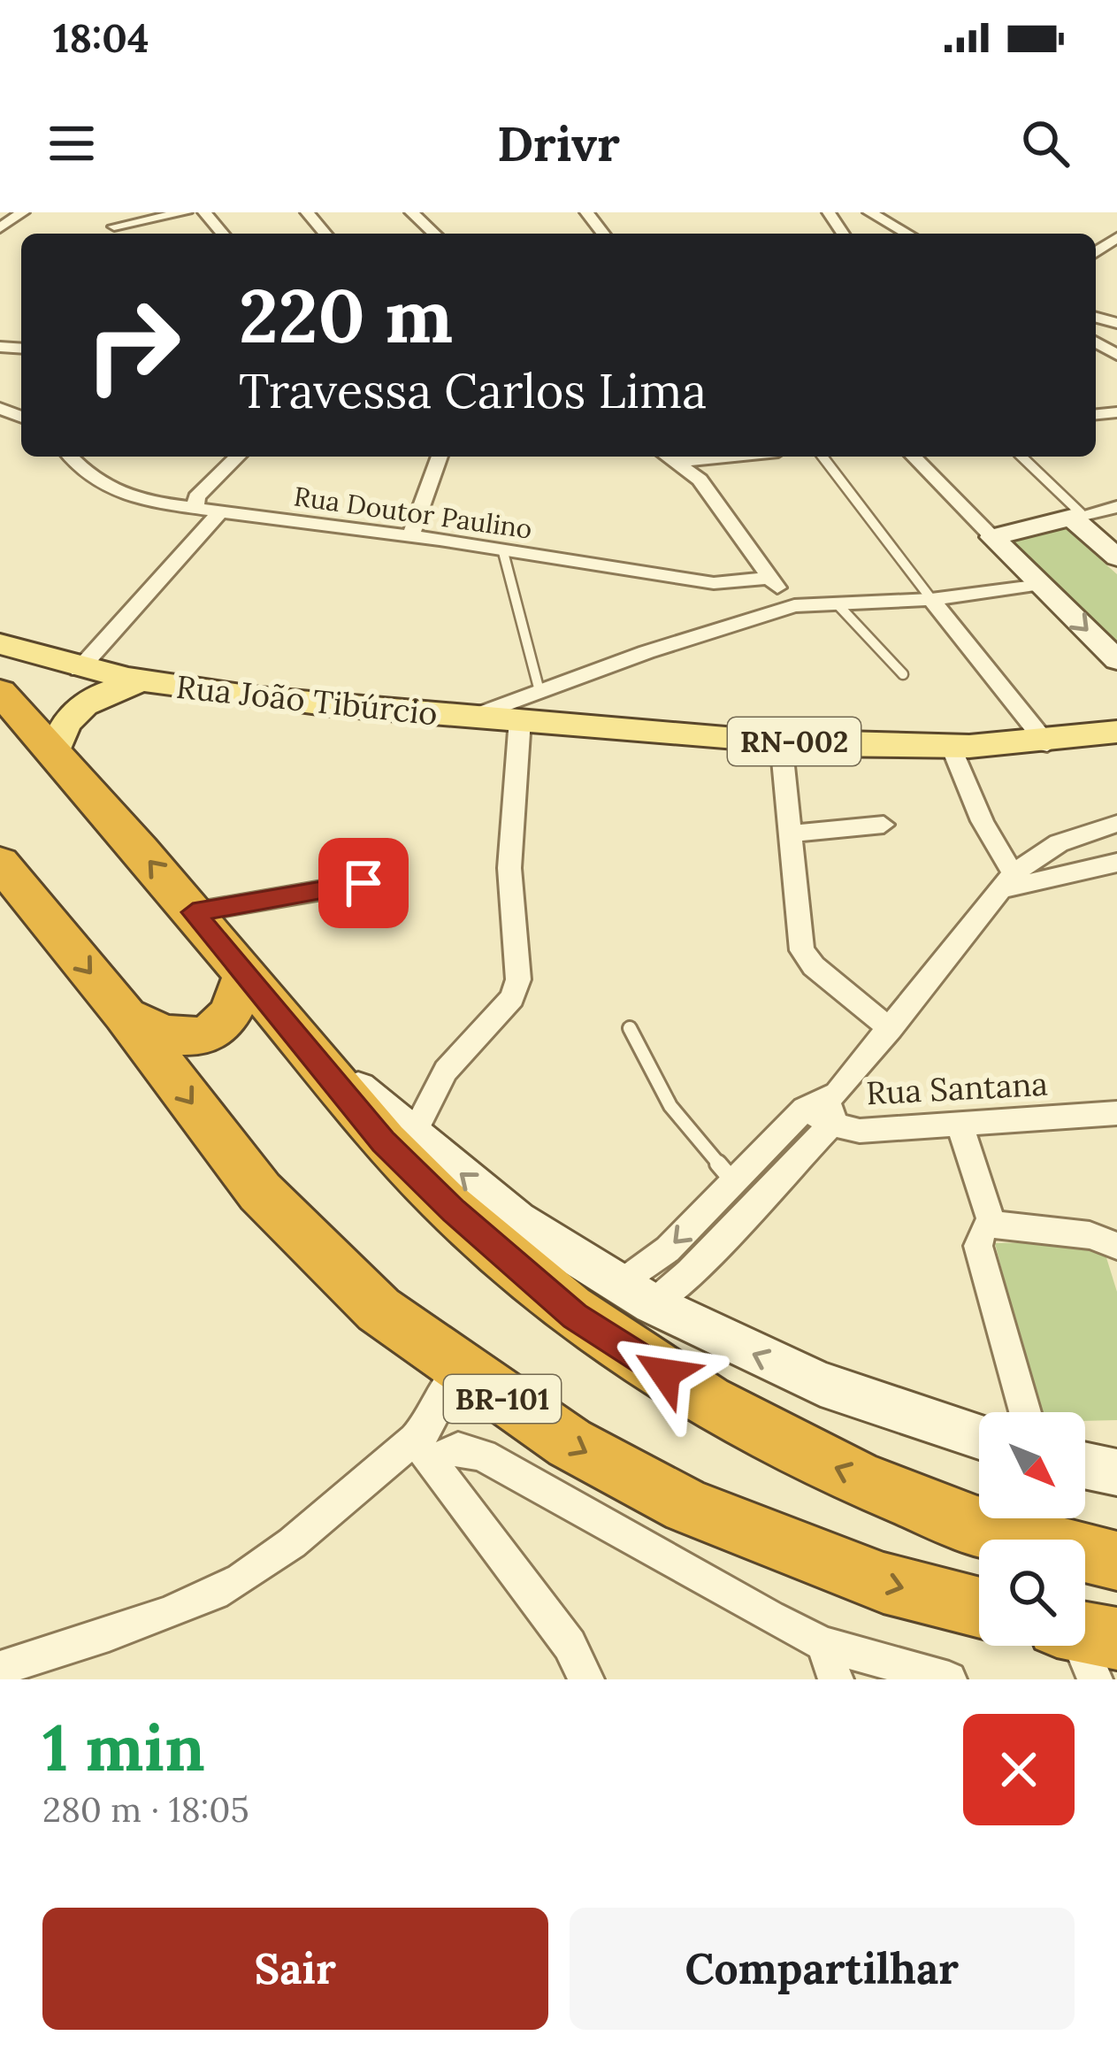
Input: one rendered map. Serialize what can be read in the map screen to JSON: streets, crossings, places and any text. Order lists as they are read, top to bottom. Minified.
{"streets":{"highway":["BR-101"],"main road":["Rua João Tibúrcio","RN-002"],"street":["Rua Doutor Paulino","Rua Santana"]},"crossings":[["Rua João Tibúrcio","RN-002"]],"north":"bottom right","page":{"status":"18:04","header":"Drivr","turn":["220 m","Travessa Carlos Lima"],"heading":["1 min","280 m · 18:05"],"buttons":["Sair","Compartilhar"]}}
